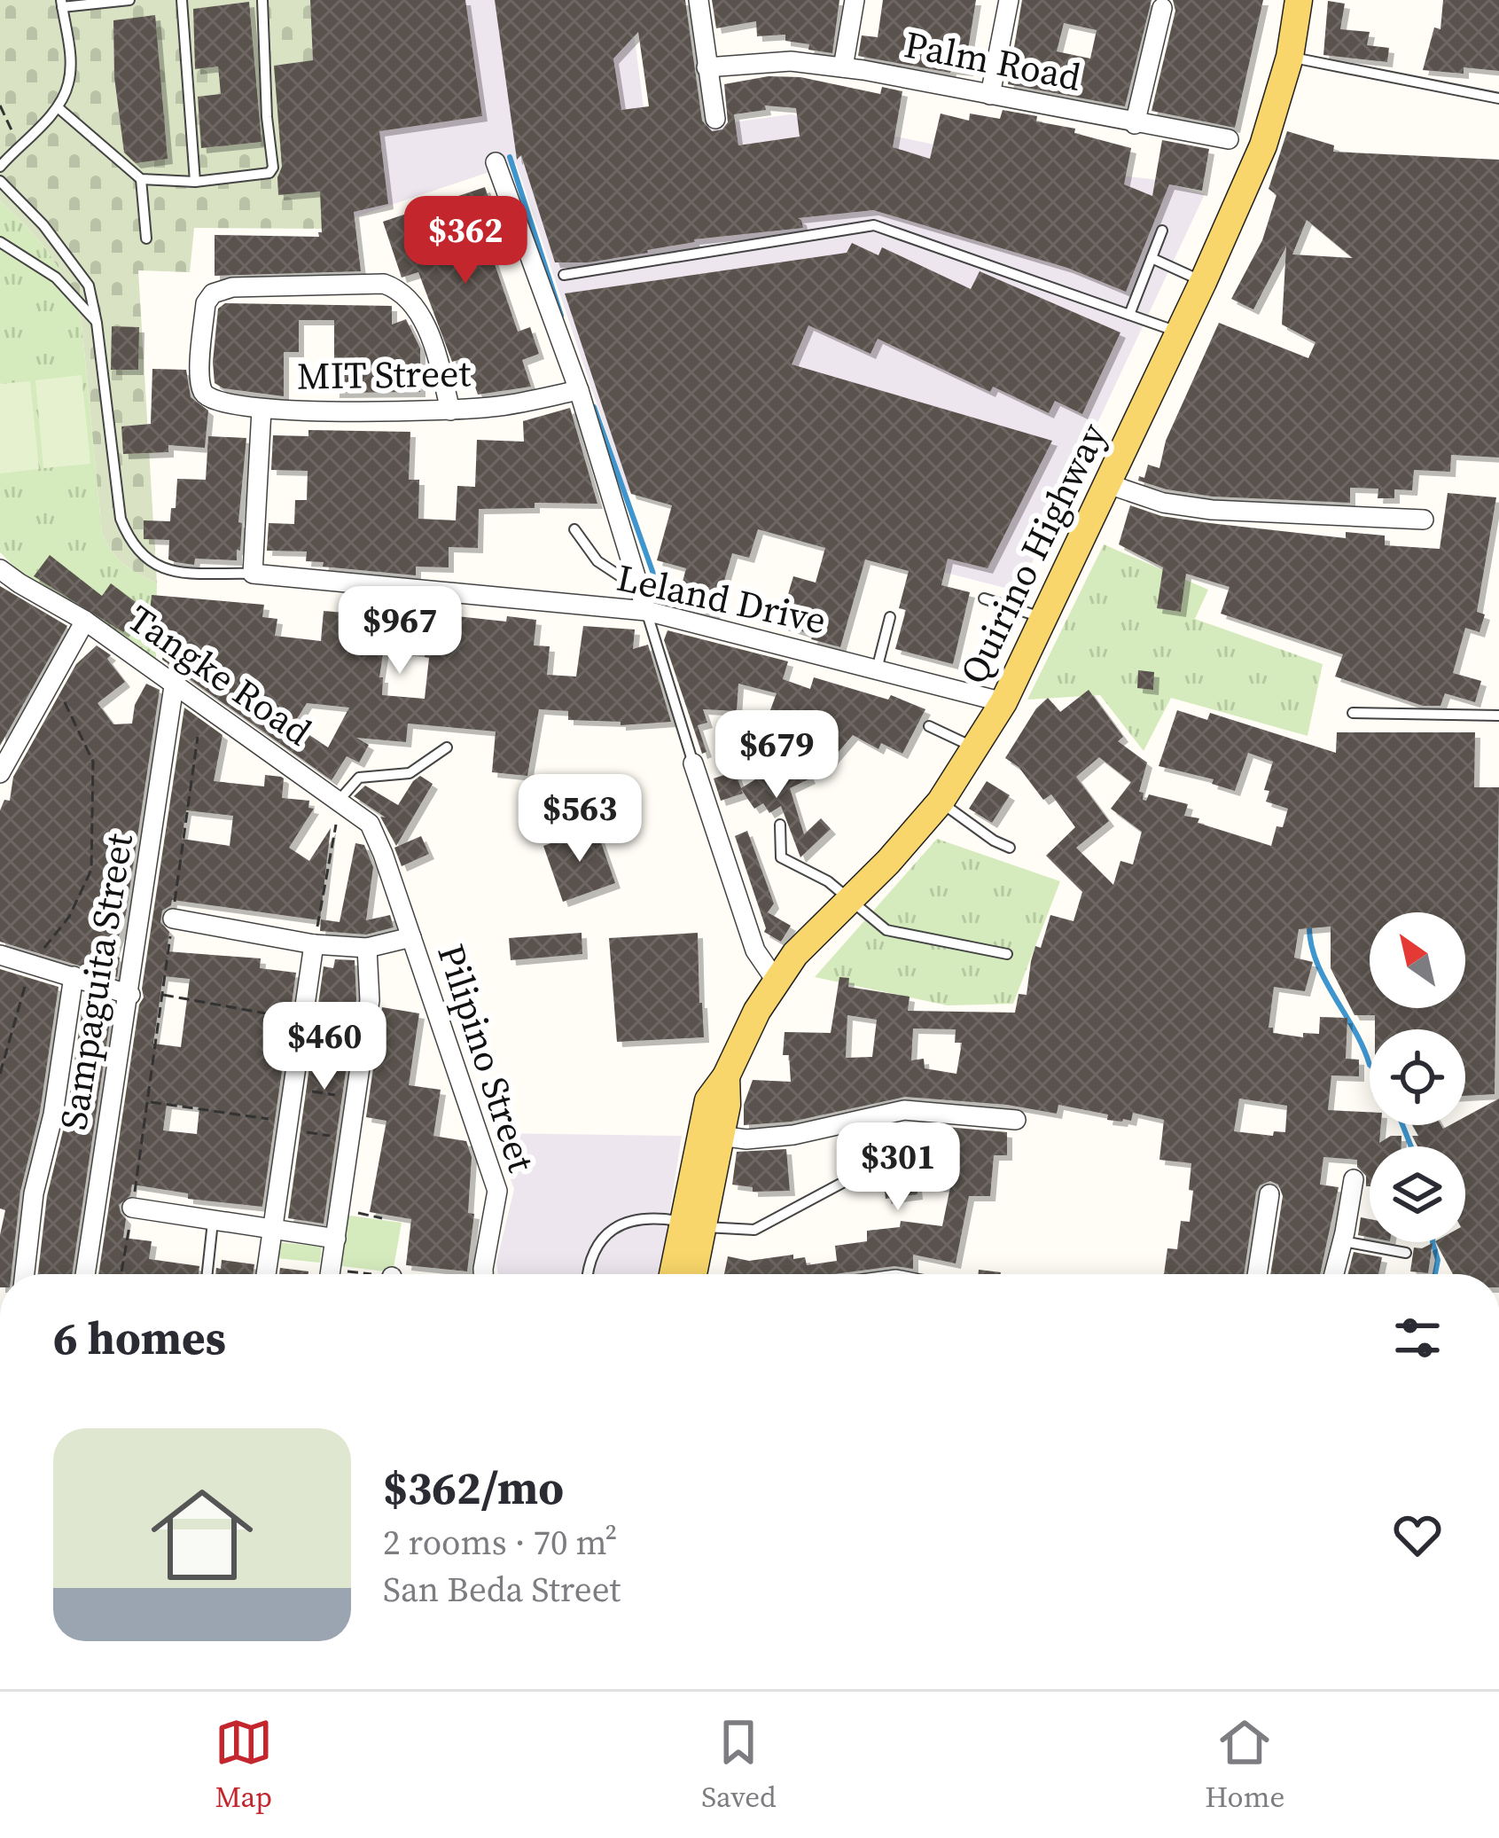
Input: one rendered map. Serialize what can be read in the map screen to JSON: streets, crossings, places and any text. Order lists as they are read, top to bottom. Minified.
{"streets":{"main road":["Quirino Highway"],"street":["Palm Road","MIT Street","Leland Drive","Tangke Road","Sampaguita Street","Pilipino Street"]},"crossings":[["Palm Road","Quirino Highway"],["Quirino Highway","Leland Drive"],["Tangke Road","Sampaguita Street"],["Tangke Road","Pilipino Street"]],"north":"top left","page":{"price":["$362","$967","$679","$563","$460","$301"],"heading":"6 homes","list":[{"name":"$362/mo","note":"2 rooms · 70 m² · San Beda Street"}],"tabs":["Map","Saved","Home"]}}
